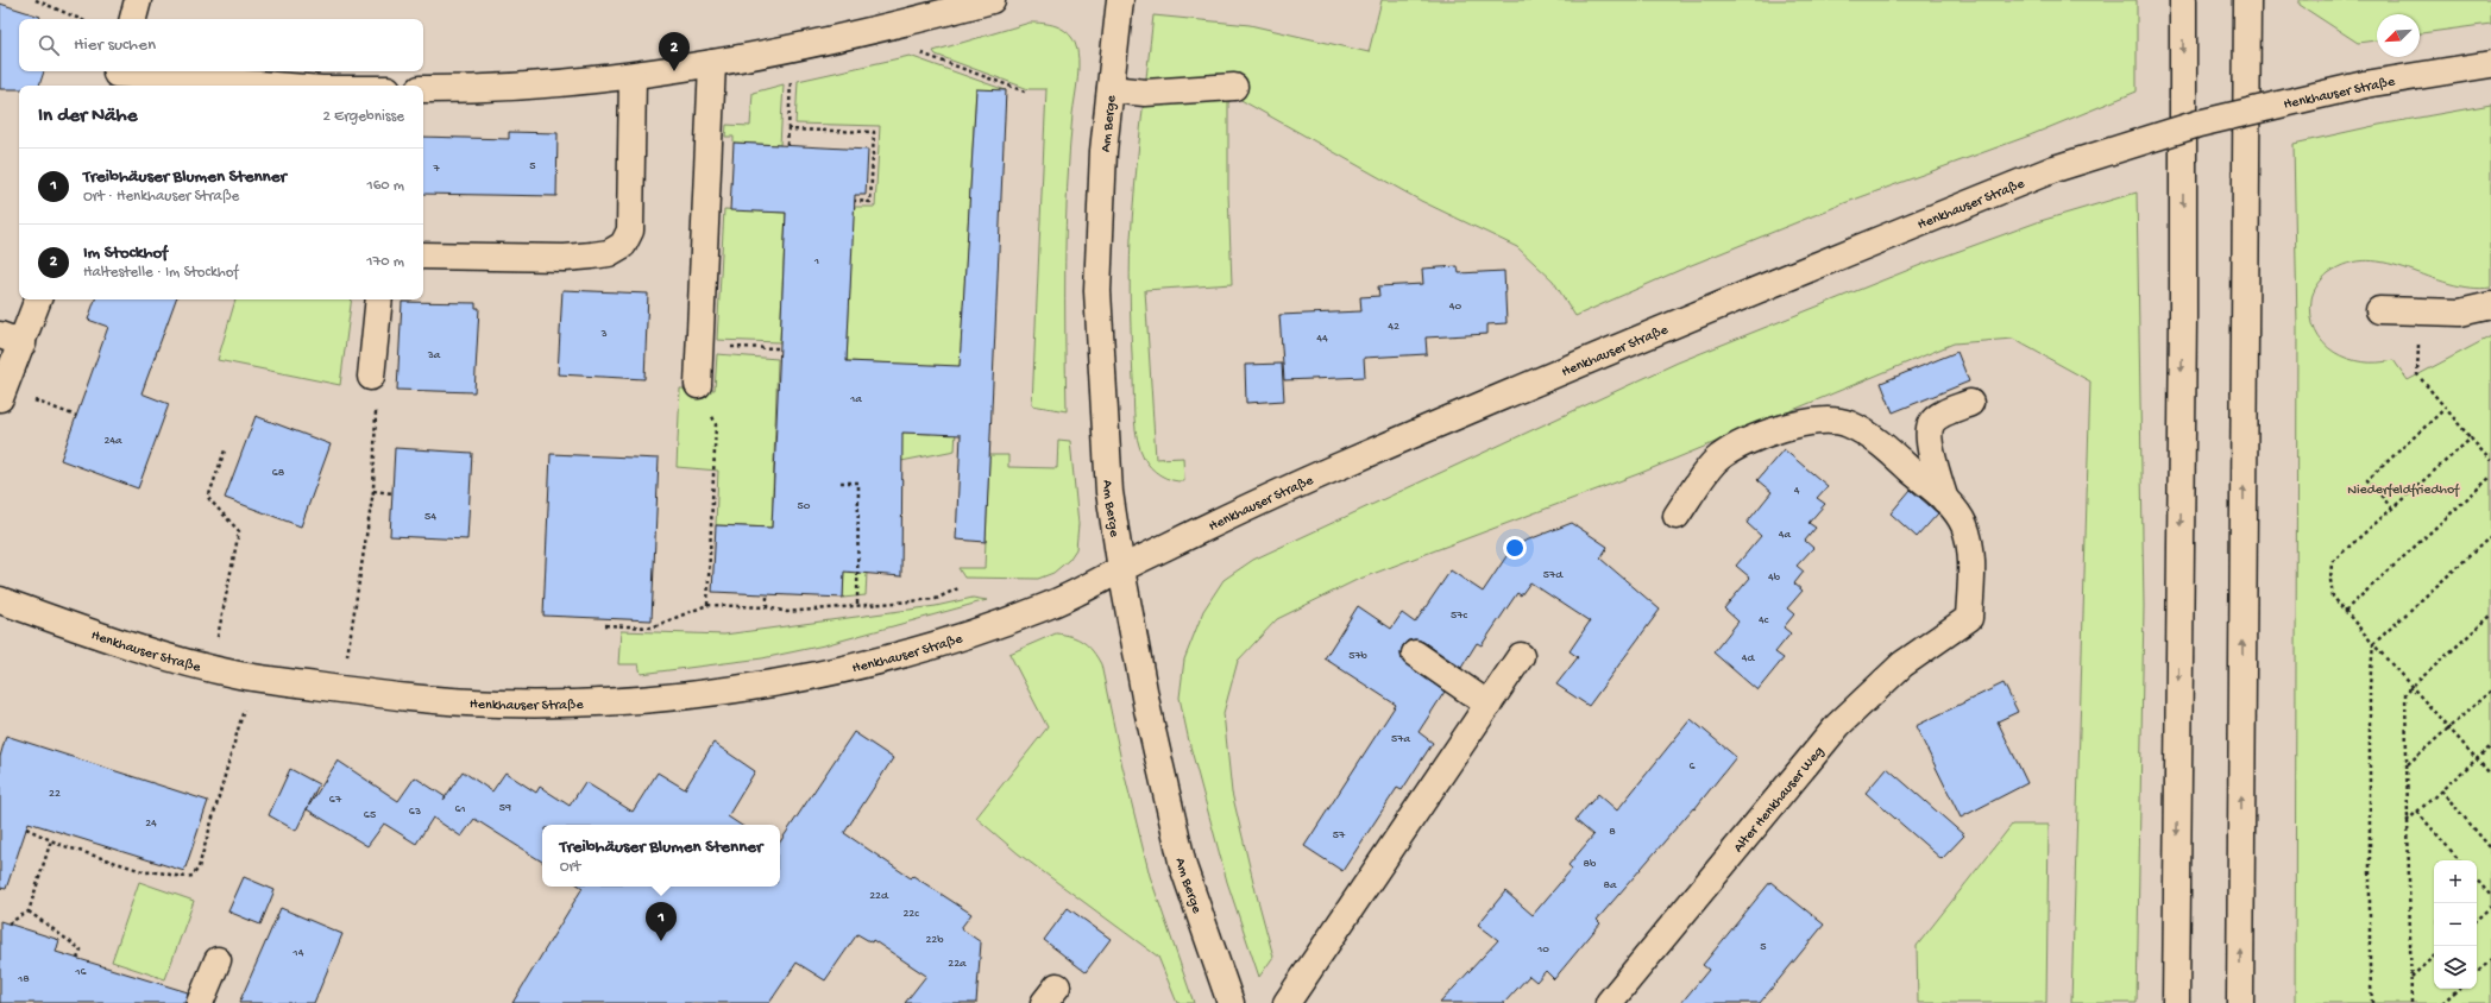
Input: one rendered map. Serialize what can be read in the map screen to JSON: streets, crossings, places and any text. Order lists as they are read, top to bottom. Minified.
{"streets":{"main road":["Henkhauser Straße","Am Berge","Alter Henkhauser Weg"]},"crossings":[["Henkhauser Straße","Am Berge"]],"parks":["Niederfeldfriedhof"],"house_numbers":["5","7","1","40","42","3","44","3a","1a","24a","68","4","50","54","4a","57d","4b","57c","4c","57b","4d","57a","6","22","67","59","61","63","65","24","8","57","8b","8a","22d","22c","22b","5","10","14","22a","16","18"],"north":"bottom left","page":{"search":"Hier suchen","pins":["2","1"],"heading":["In der Nähe","2 Ergebnisse"],"list":[{"mark":"1","name":"Treibhäuser Blumen Stenner","note":"Ort · Henkhauser Straße","value":"160 m"},{"mark":"2","name":"Im Stockhof","note":"Haltestelle · Im Stockhof","value":"170 m"}],"popup":["Treibhäuser Blumen Stenner","Ort"],"map_buttons":["+","−"]}}
